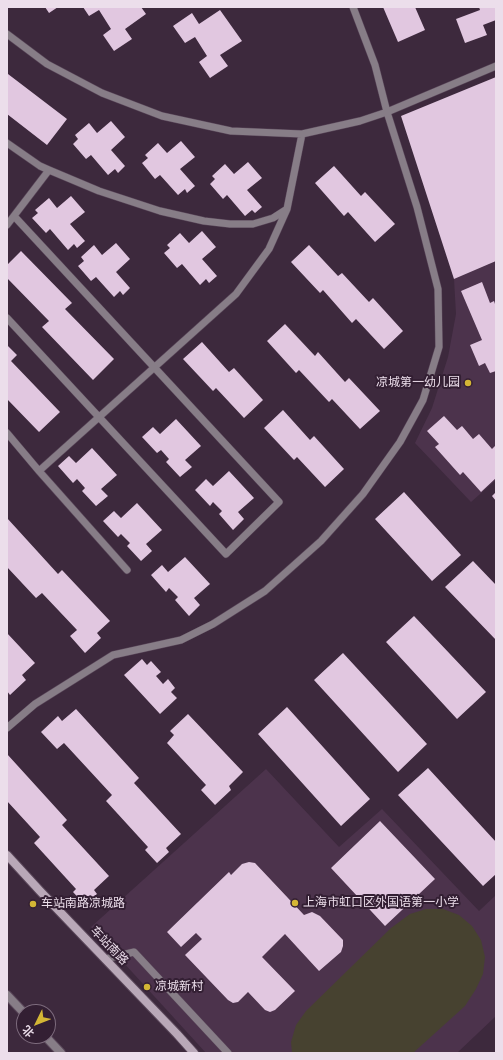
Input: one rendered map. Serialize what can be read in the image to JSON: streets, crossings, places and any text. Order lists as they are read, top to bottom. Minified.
{"streets":{"street":["车站南路"]},"places":["凉城第一幼儿园","上海市虹口区外国语第一小学","车站南路凉城路","凉城新村"],"north":"bottom left"}
